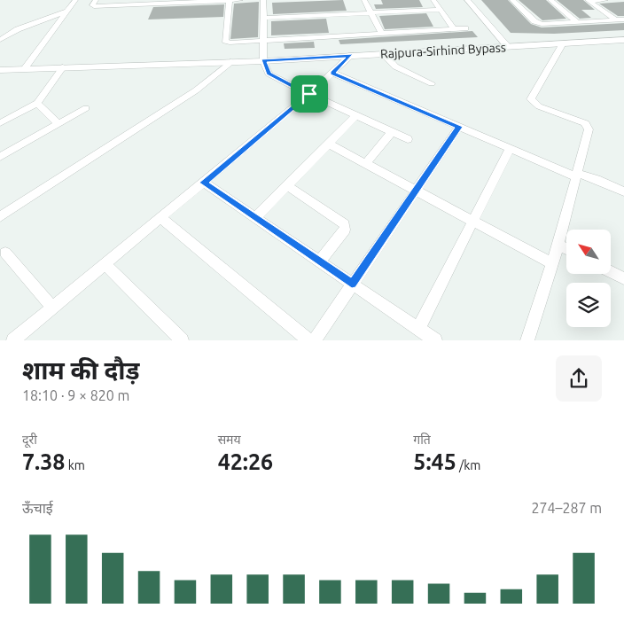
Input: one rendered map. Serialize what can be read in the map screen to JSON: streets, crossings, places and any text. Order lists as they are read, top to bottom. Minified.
{"streets":{"main road":["Rajpura-Sirhind Bypass"]},"north":"top left","page":{"heading":["शाम की दौड़","18:10 · 9 × 820 m"],"stats":[["दूरी","7.38 km"],["समय","42:26"],["गति","5:45 /km"]],"chart":["ऊँचाई","274–287 m"]}}
